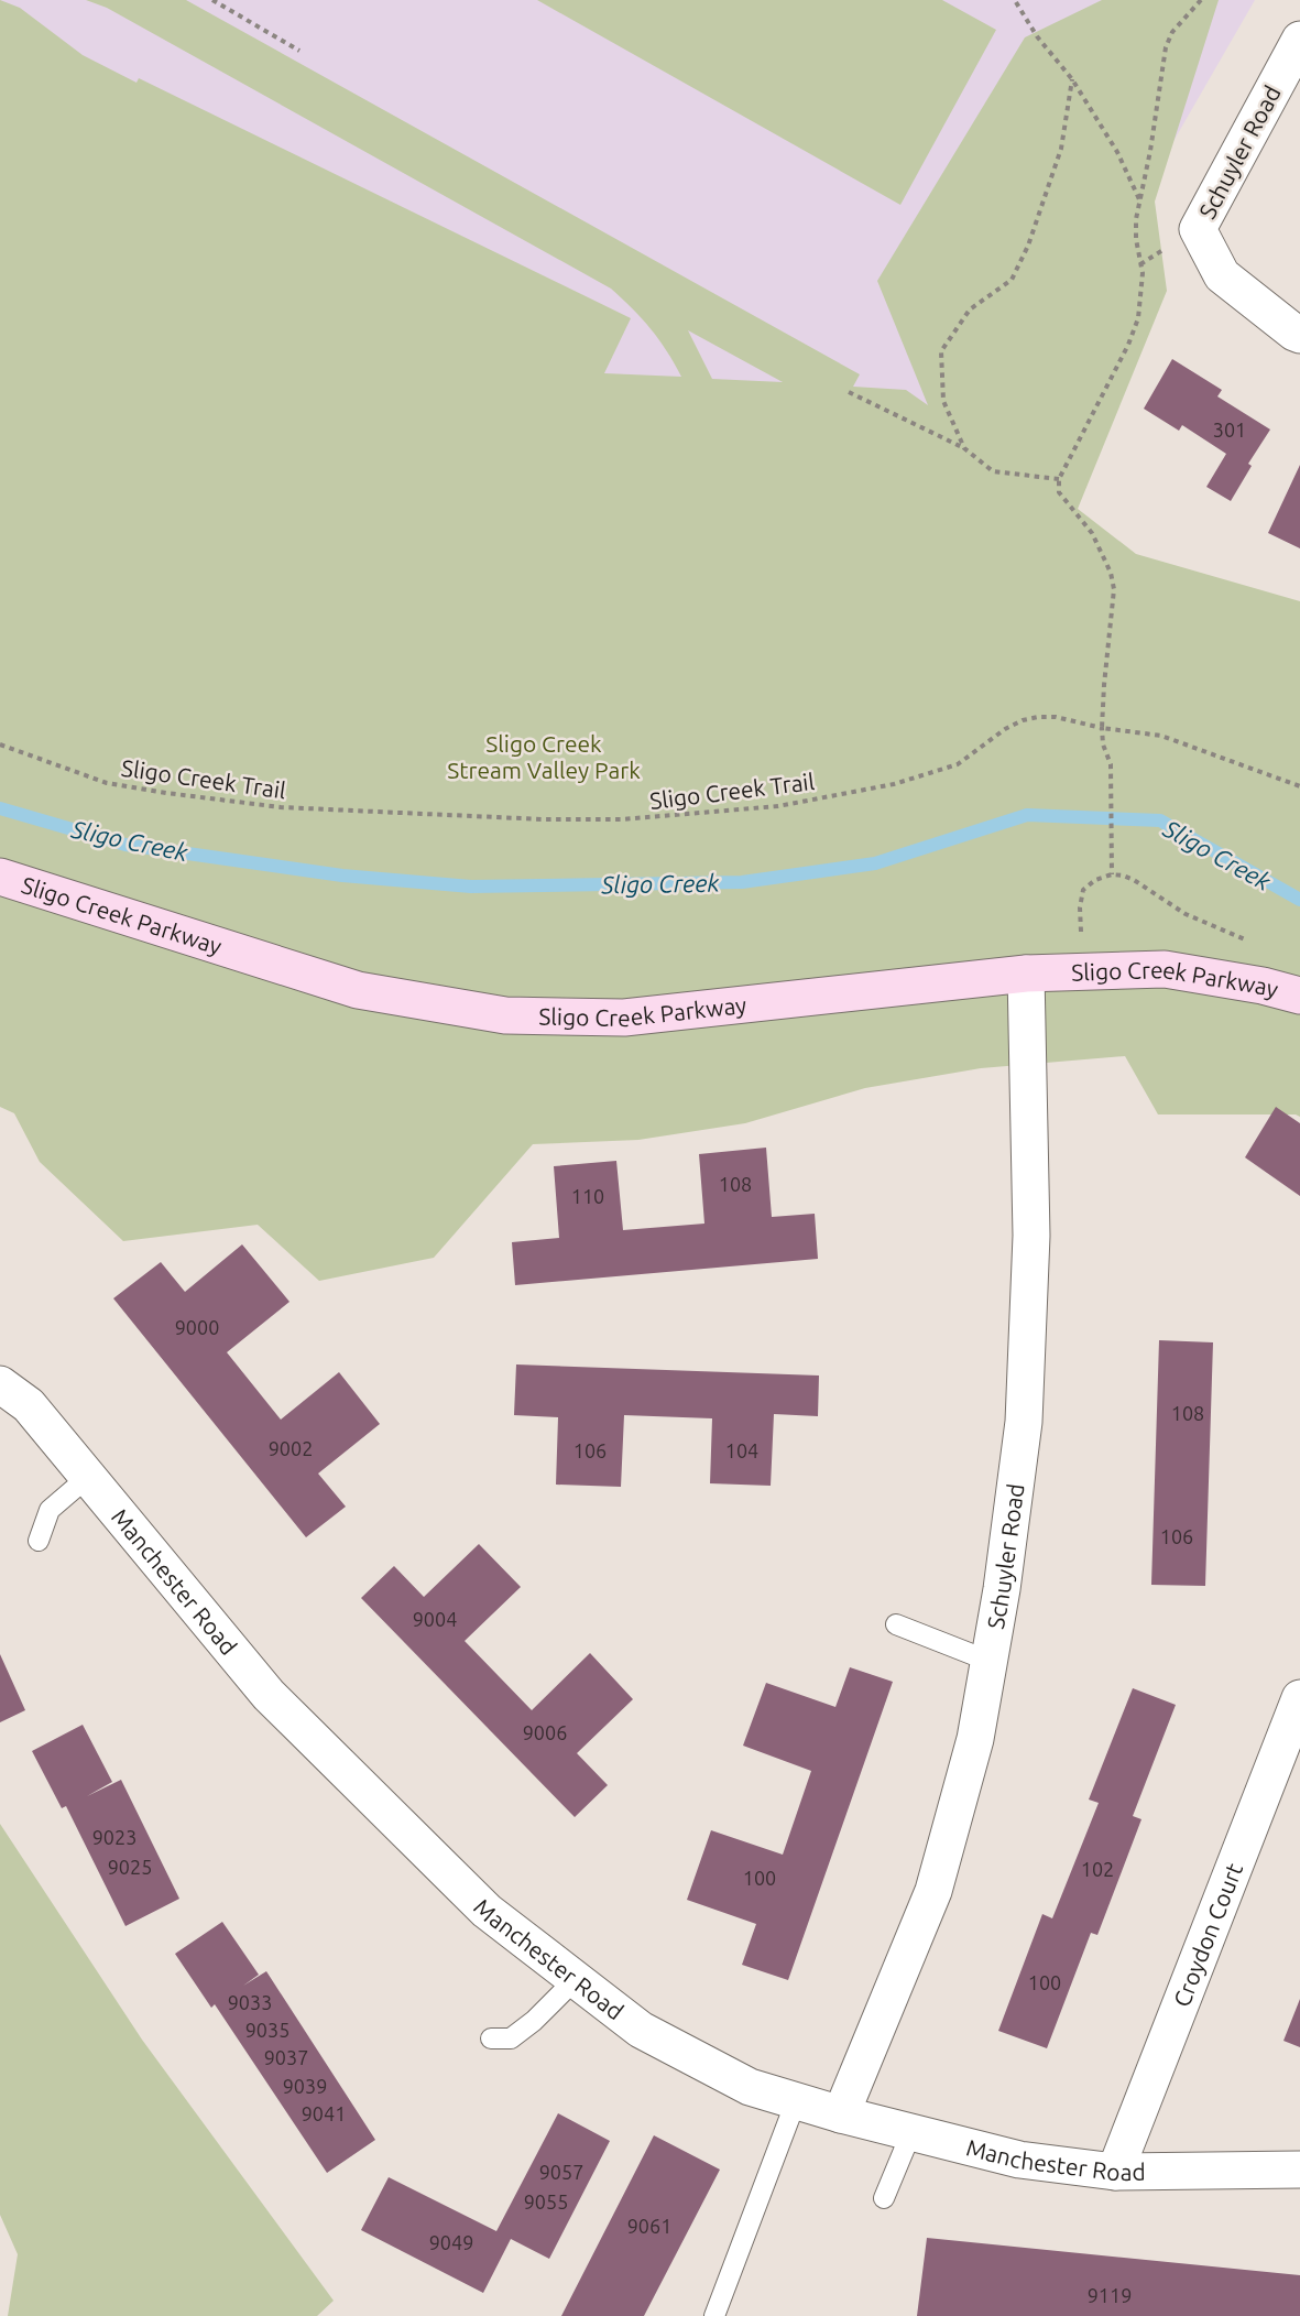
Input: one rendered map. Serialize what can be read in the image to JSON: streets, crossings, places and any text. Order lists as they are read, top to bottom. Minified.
{"streets":{"street":["Schuyler Road","Sligo Creek Parkway","Manchester Road","Croydon Court"],"path":["Sligo Creek Trail"]},"crossings":[["Schuyler Road","Sligo Creek Parkway"],["Schuyler Road","Manchester Road"],["Manchester Road","Croydon Court"]],"water":["Sligo Creek"],"parks":["Sligo Creek Stream Valley Park"],"house_numbers":["301","108","110","9000","108","9002","106","104","106","9004","9006","9023","9025","102","100","100","9033","9035","9037","9039","9041","9057","9055","9061","9049","9119"]}
